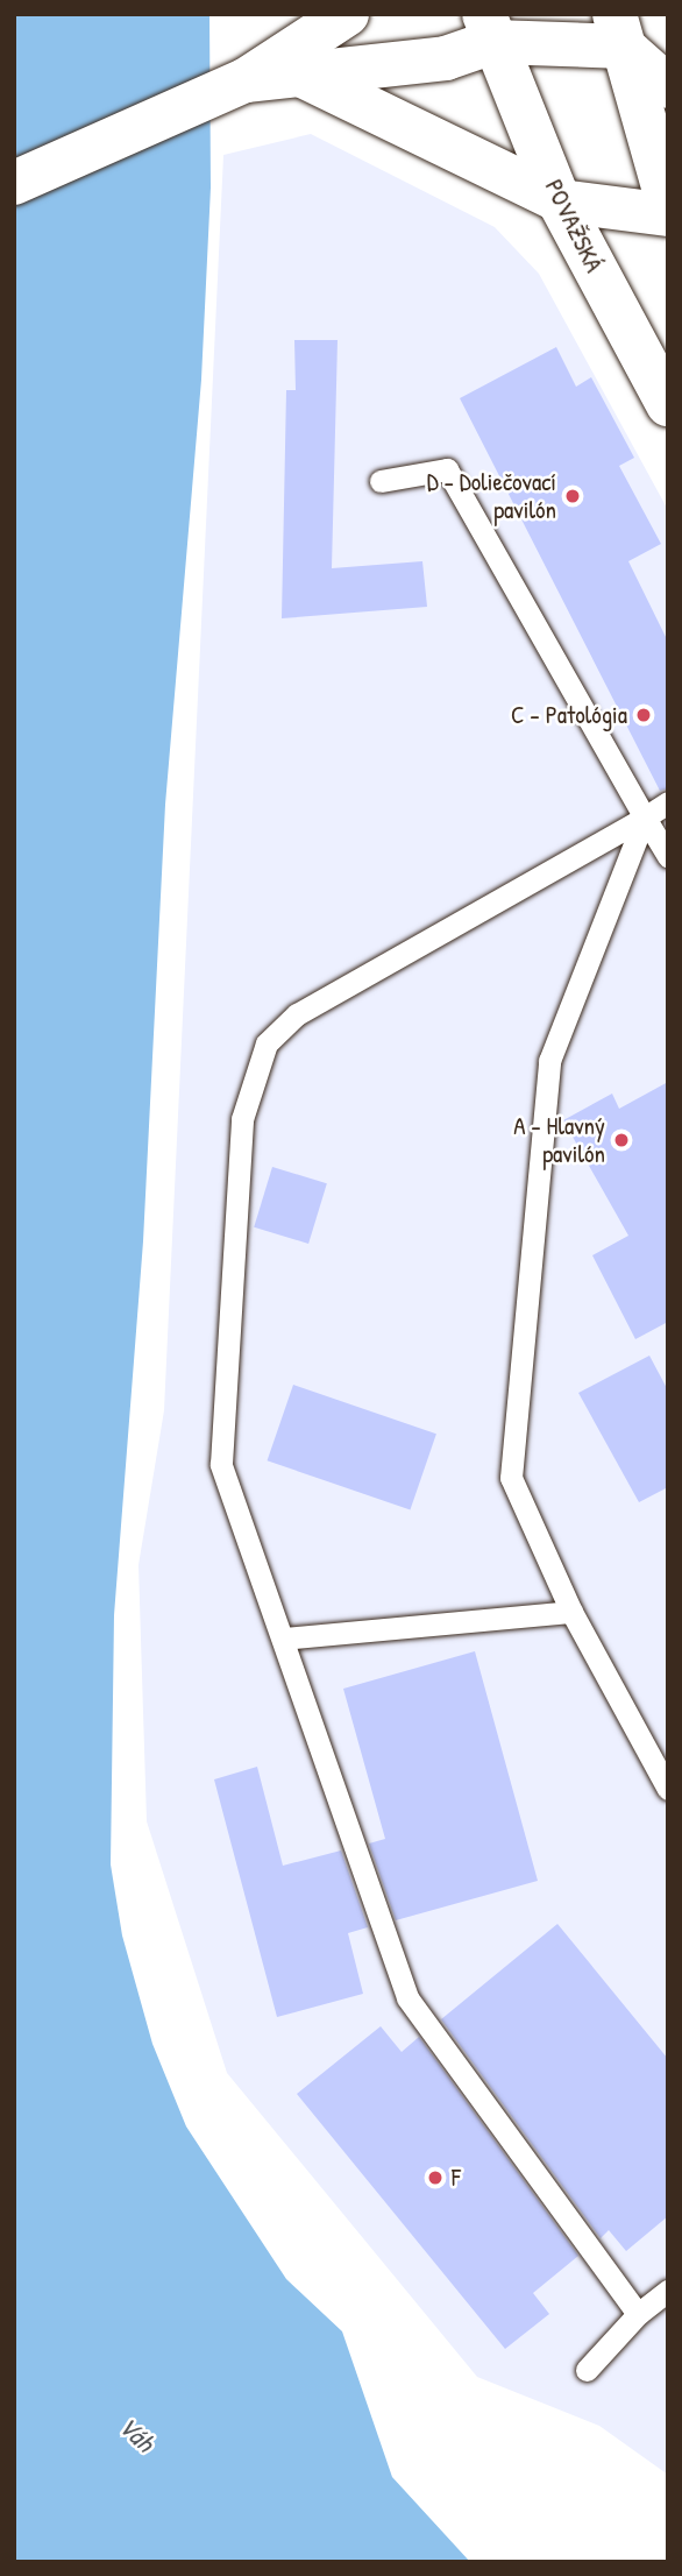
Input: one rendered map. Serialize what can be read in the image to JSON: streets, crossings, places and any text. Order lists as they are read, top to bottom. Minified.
{"streets":{"main road":["POVAŽSKÁ"]},"water":["Váh"],"places":["D - Doliečovací pavilón","C - Patológia","A - Hlavný pavilón","F"]}
